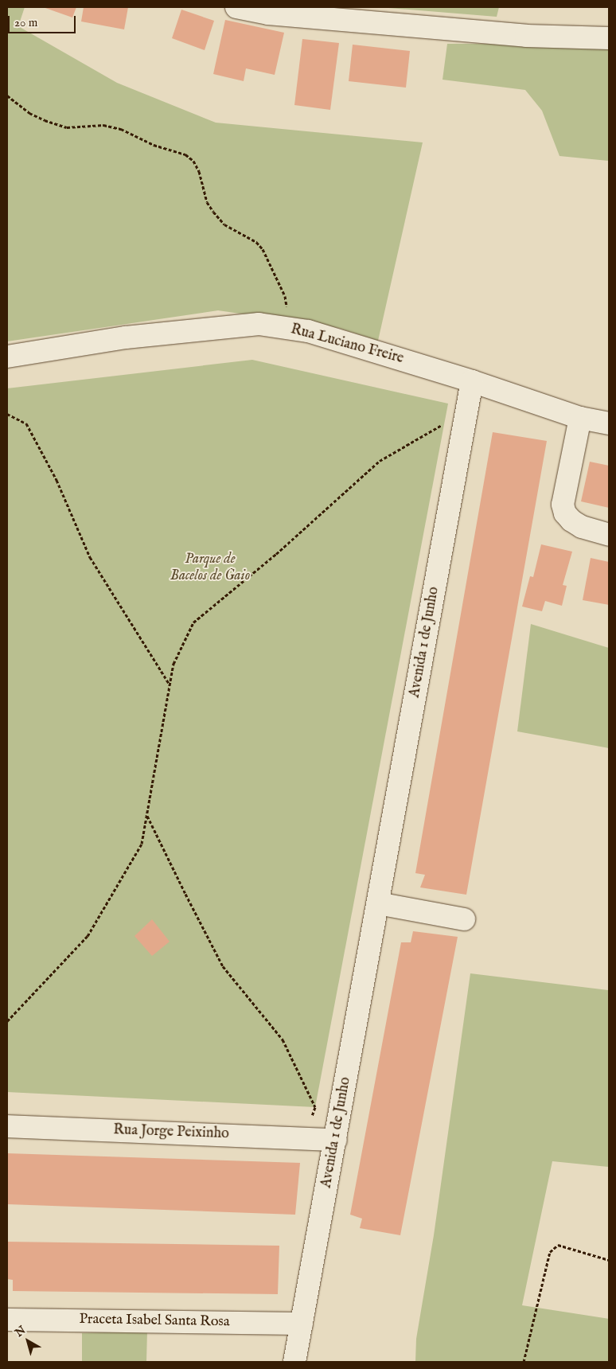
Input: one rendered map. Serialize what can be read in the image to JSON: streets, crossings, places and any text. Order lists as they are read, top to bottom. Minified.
{"streets":{"street":["Rua Luciano Freire","Avenida 1 de Junho","Rua Jorge Peixinho","Praceta Isabel Santa Rosa"]},"crossings":[["Rua Luciano Freire","Avenida 1 de Junho"],["Avenida 1 de Junho","Rua Jorge Peixinho"],["Avenida 1 de Junho","Praceta Isabel Santa Rosa"]],"parks":["Parque de Bacelos de Gaio"],"scale_bar":"20 m","north":"top left"}
